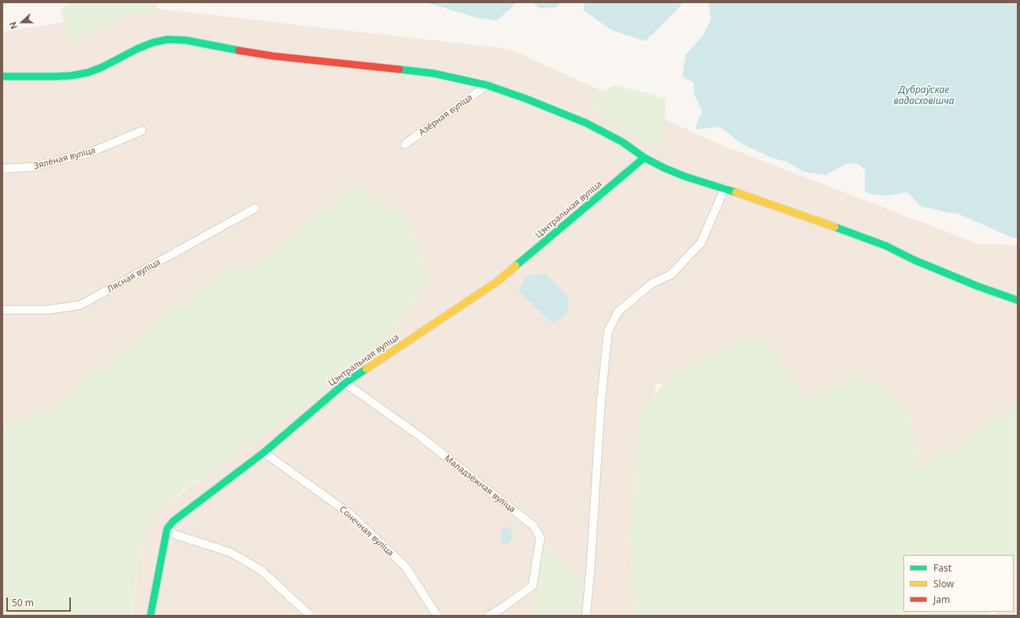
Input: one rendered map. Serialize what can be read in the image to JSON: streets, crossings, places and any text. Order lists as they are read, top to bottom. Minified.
{"streets":{"street":["Азёрная вуліца","Зялёная вуліца","Цэнтральная вуліца","Лясная вуліца","Маладзёжная вуліца","Сонечная вуліца"]},"crossings":[["Цэнтральная вуліца","Маладзёжная вуліца"],["Цэнтральная вуліца","Сонечная вуліца"]],"water":["Дубраўскае вадасховішча"],"legend":["Fast","Slow","Jam"],"scale_bar":"50 m","north":"left"}
